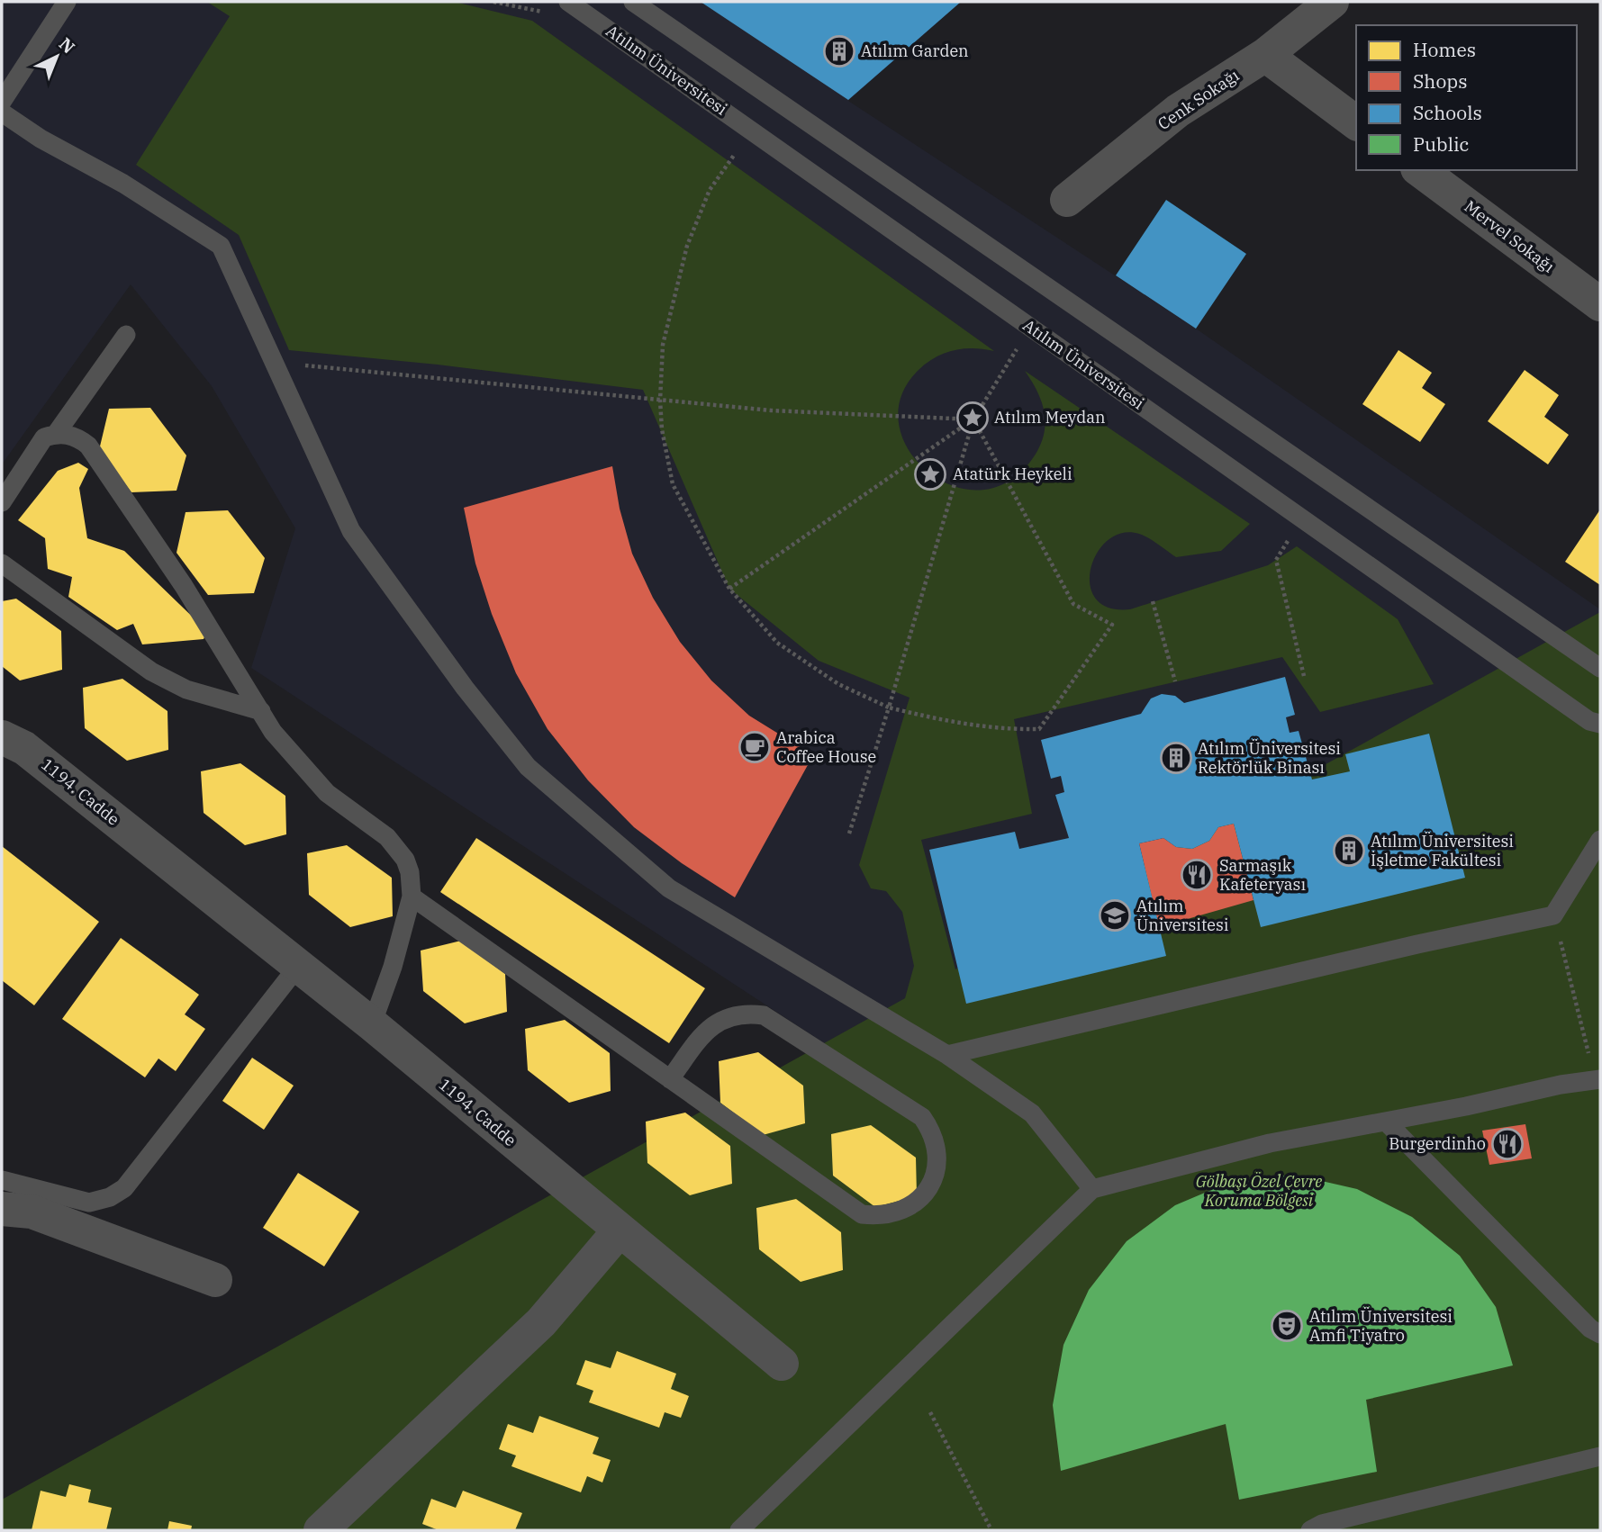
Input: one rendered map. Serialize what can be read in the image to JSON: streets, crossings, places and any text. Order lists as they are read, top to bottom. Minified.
{"streets":{"street":["Cenk Sokağı","Mervel Sokağı","1194. Cadde"],"lane":["Atılım Üniversitesi"]},"parks":["Gölbaşı Özel Çevre Koruma Bölgesi"],"places":{"building":["Atılım Garden","Atılım Üniversitesi Rektörlük Binası","Atılım Üniversitesi İşletme Fakültesi"],"place":["Atılım Meydan","Atatürk Heykeli"],"cafe":["Arabica Coffee House"],"restaurant":["Sarmaşık Kafeteryası","Burgerdinho"],"school or university":["Atılım Üniversitesi"],"theatre":["Atılım Üniversitesi Amfi Tiyatro"]},"legend":["Homes","Shops","Schools","Public"],"north":"top right"}
